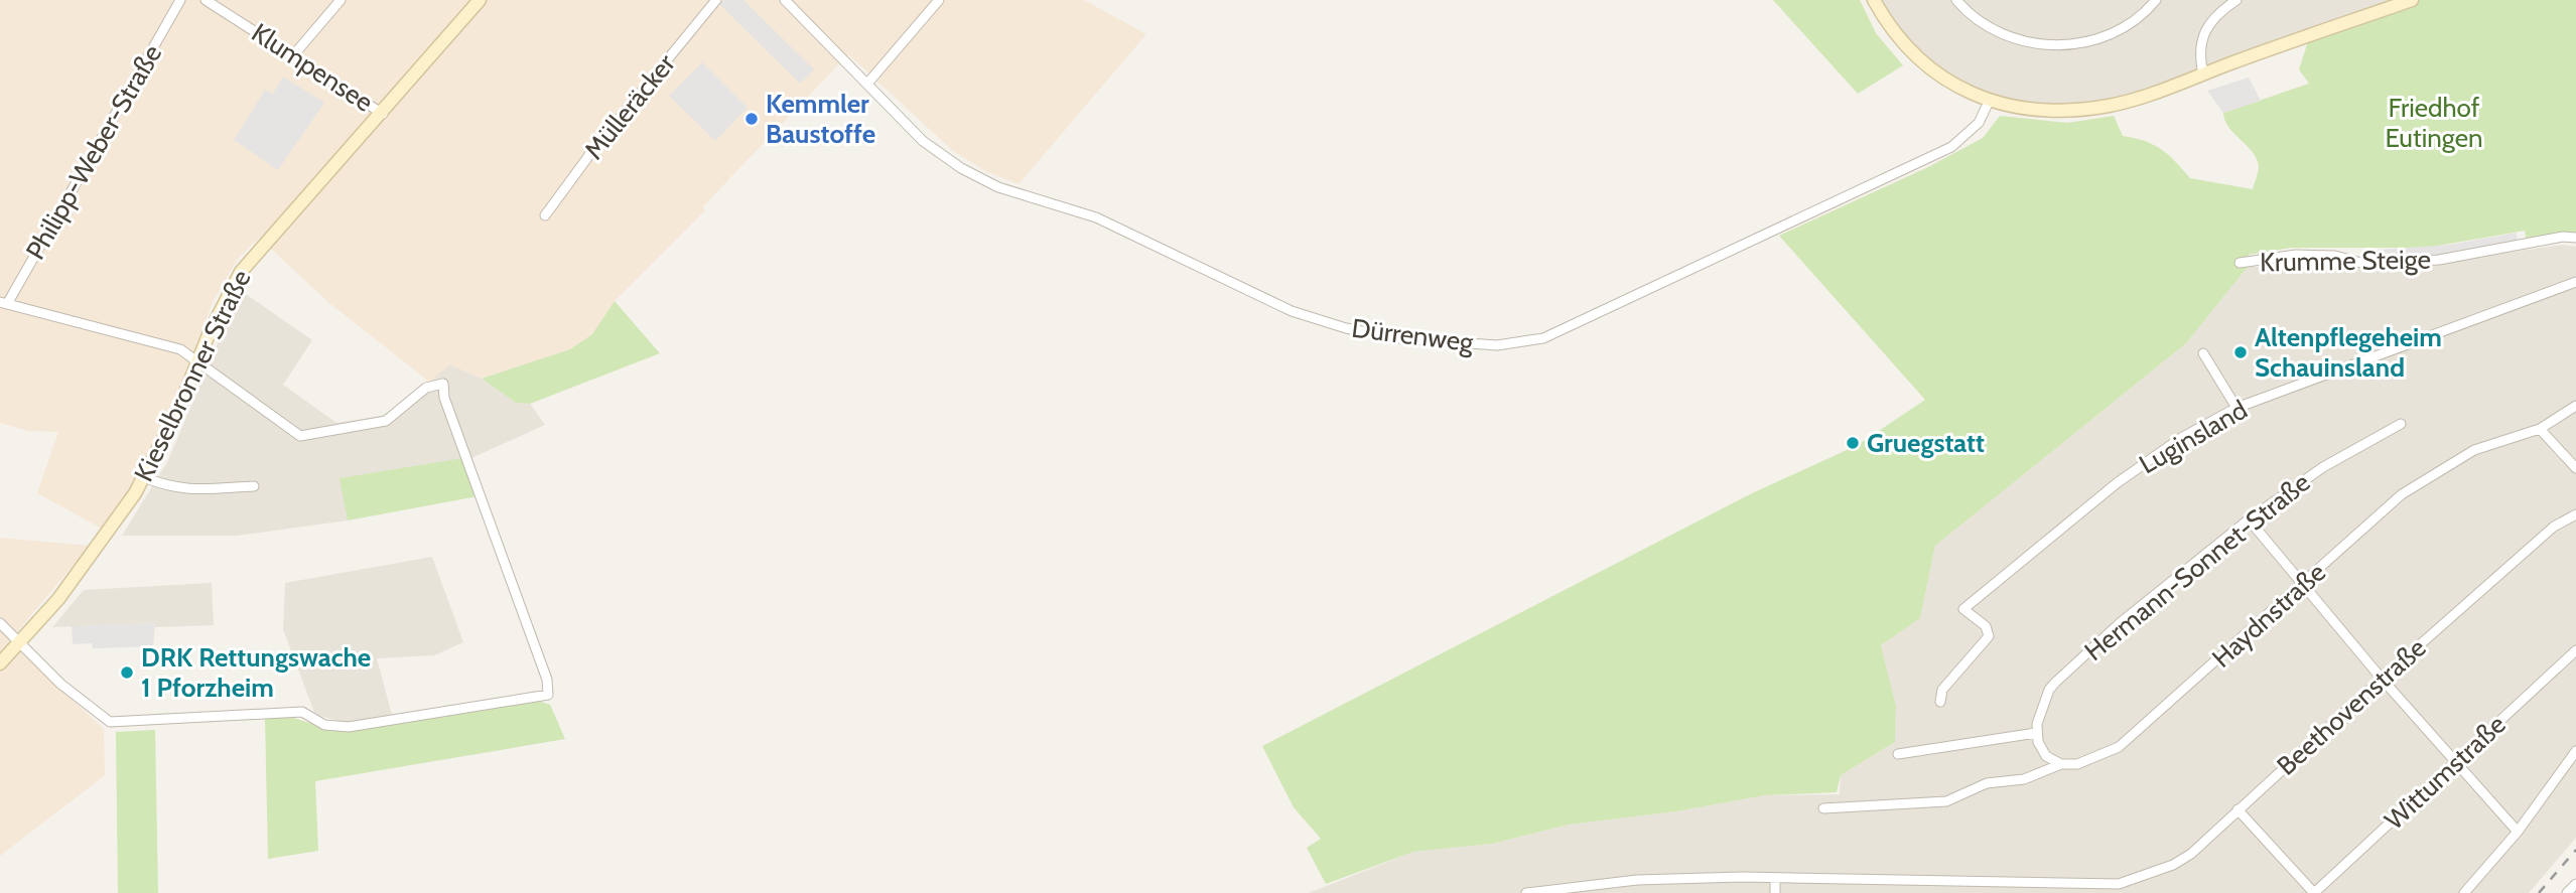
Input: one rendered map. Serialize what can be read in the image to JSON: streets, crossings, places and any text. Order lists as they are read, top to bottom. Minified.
{"streets":{"street":["Klumpensee","Mülleräcker","Philipp-Weber-Straße","Krumme Steige","Dürrenweg","Kieselbronner Straße","Luginsland","Hermann-Sonnet-Straße","Haydnstraße","Beethovenstraße","Wittumstraße"]},"crossings":[["Klumpensee","Kieselbronner Straße"]],"parks":["Friedhof Eutingen"],"places":["Kemmler Baustoffe","Altenpflegeheim Schauinsland","Gruegstatt","DRK Rettungswache 1 Pforzheim"]}
